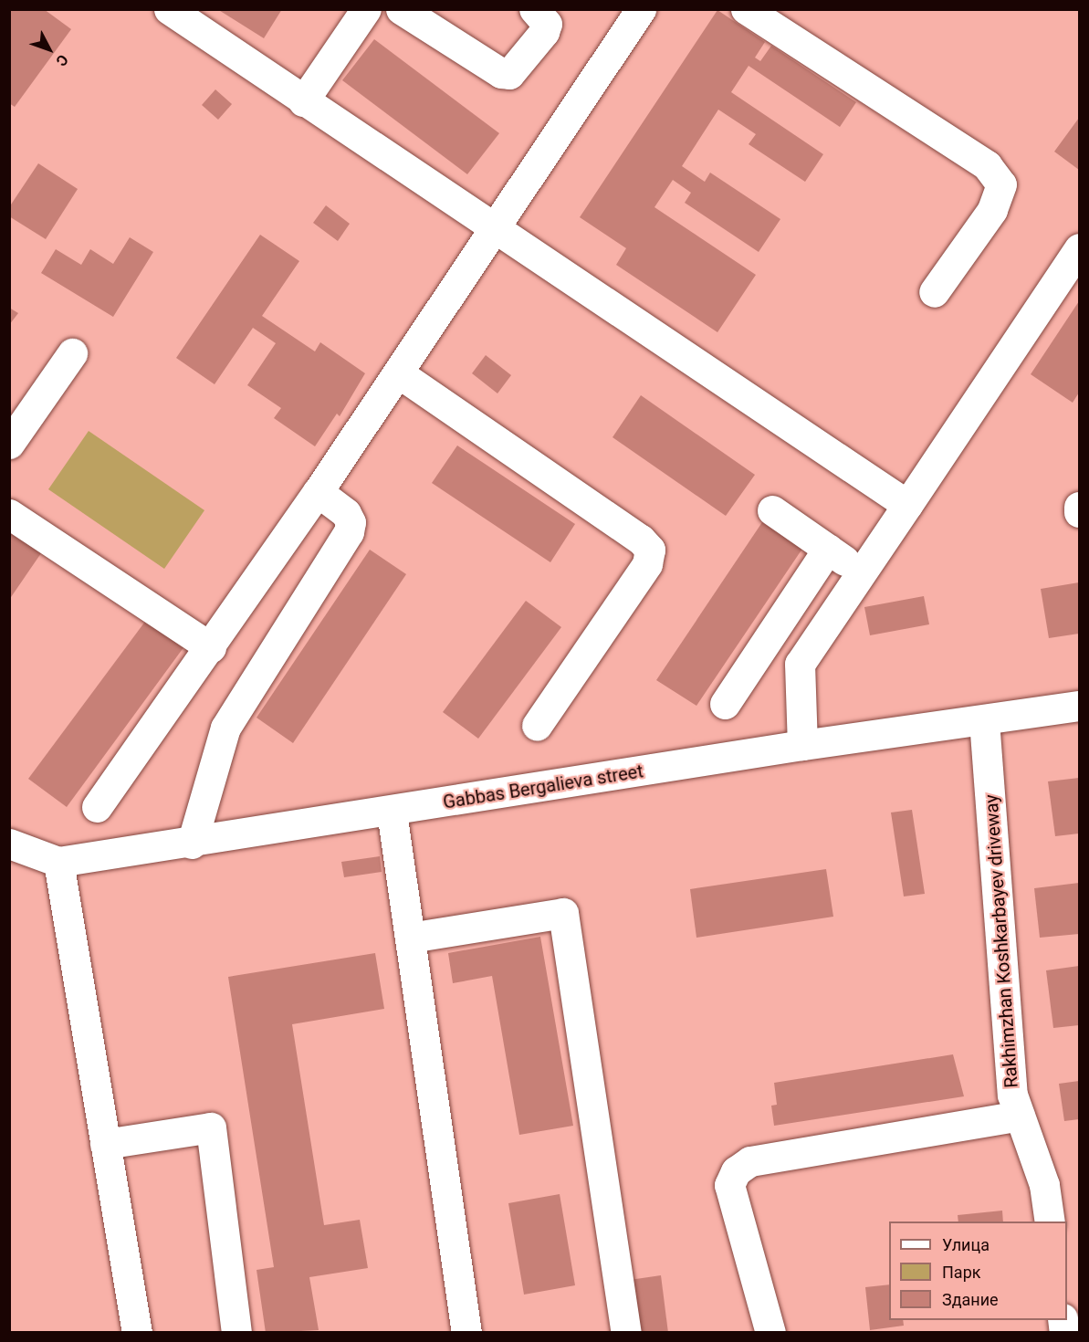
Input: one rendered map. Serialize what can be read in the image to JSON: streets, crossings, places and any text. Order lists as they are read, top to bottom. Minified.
{"streets":{"street":["Gabbas Bergalieva street","Rakhimzhan Koshkarbayev driveway"]},"crossings":[["Gabbas Bergalieva street","Rakhimzhan Koshkarbayev driveway"]],"legend":["Улица","Парк","Здание"],"north":"bottom right"}
